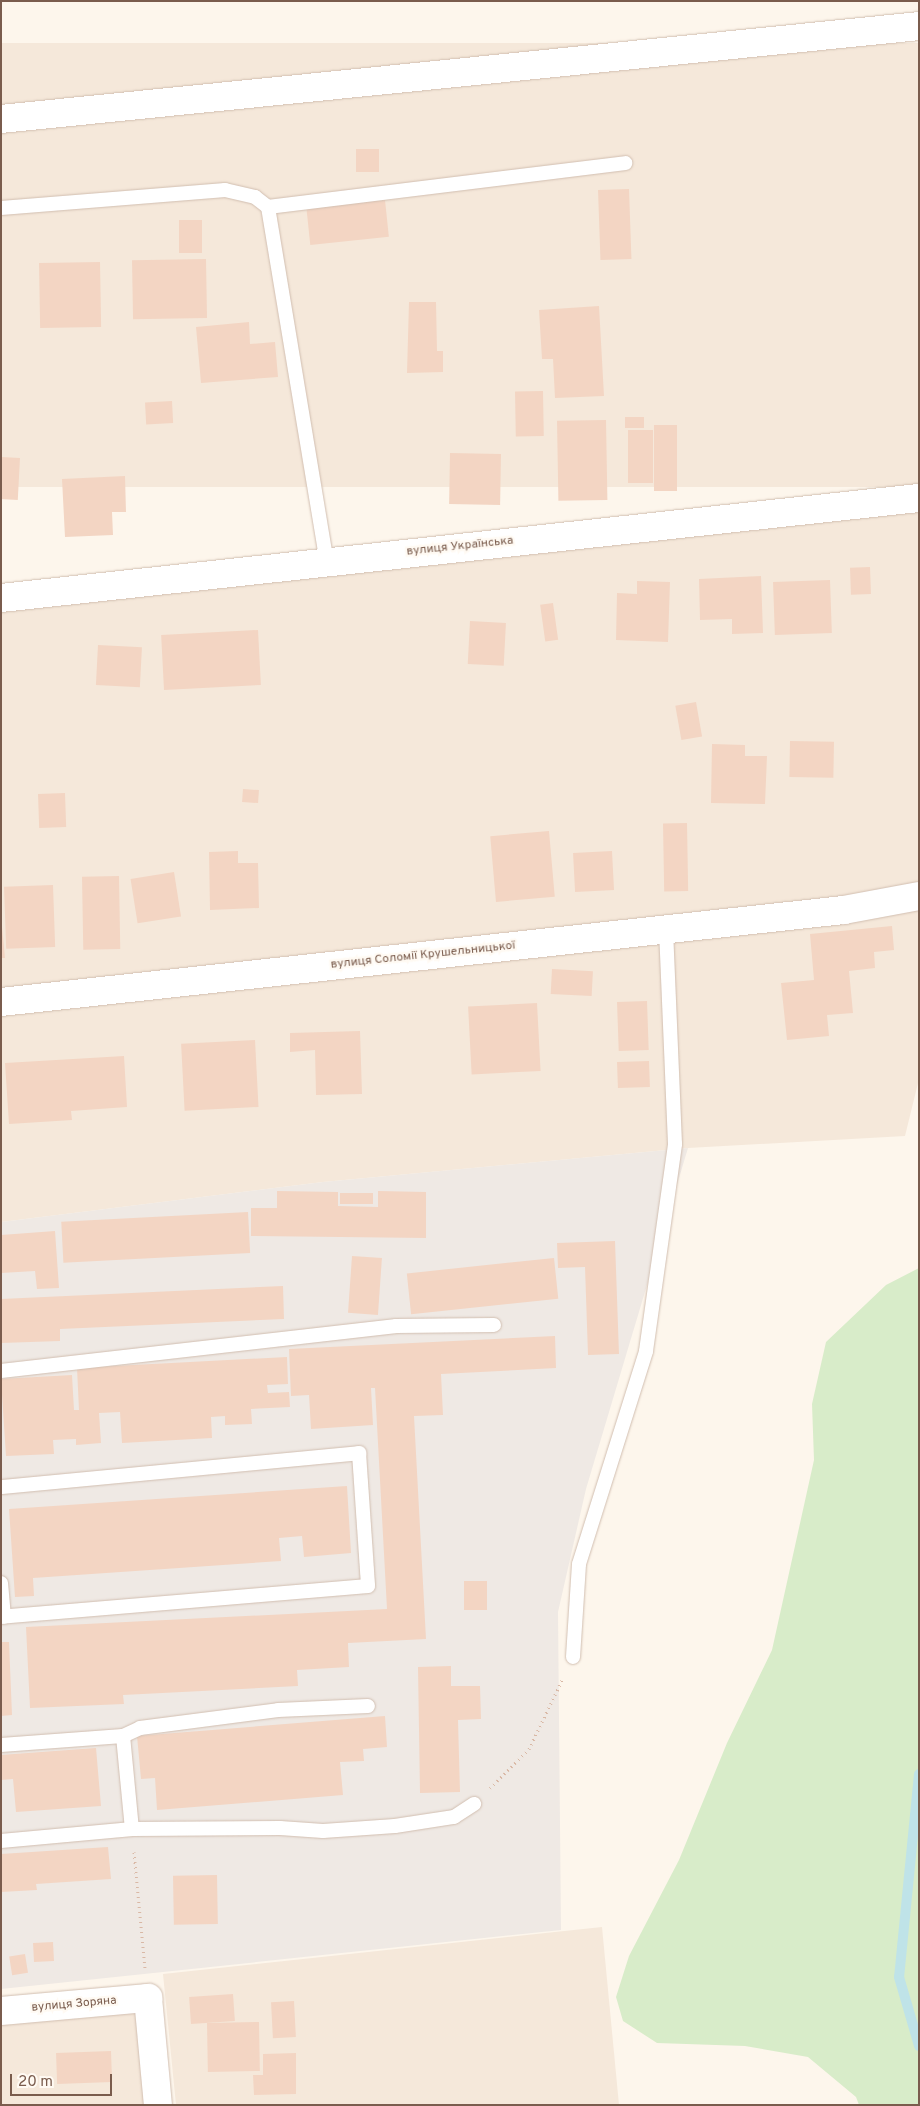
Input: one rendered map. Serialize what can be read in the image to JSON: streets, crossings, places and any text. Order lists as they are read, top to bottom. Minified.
{"streets":{"street":["вулиця Українська","вулиця Соломії Крушельницької","вулиця Зоряна"]},"scale_bar":"20 m"}
